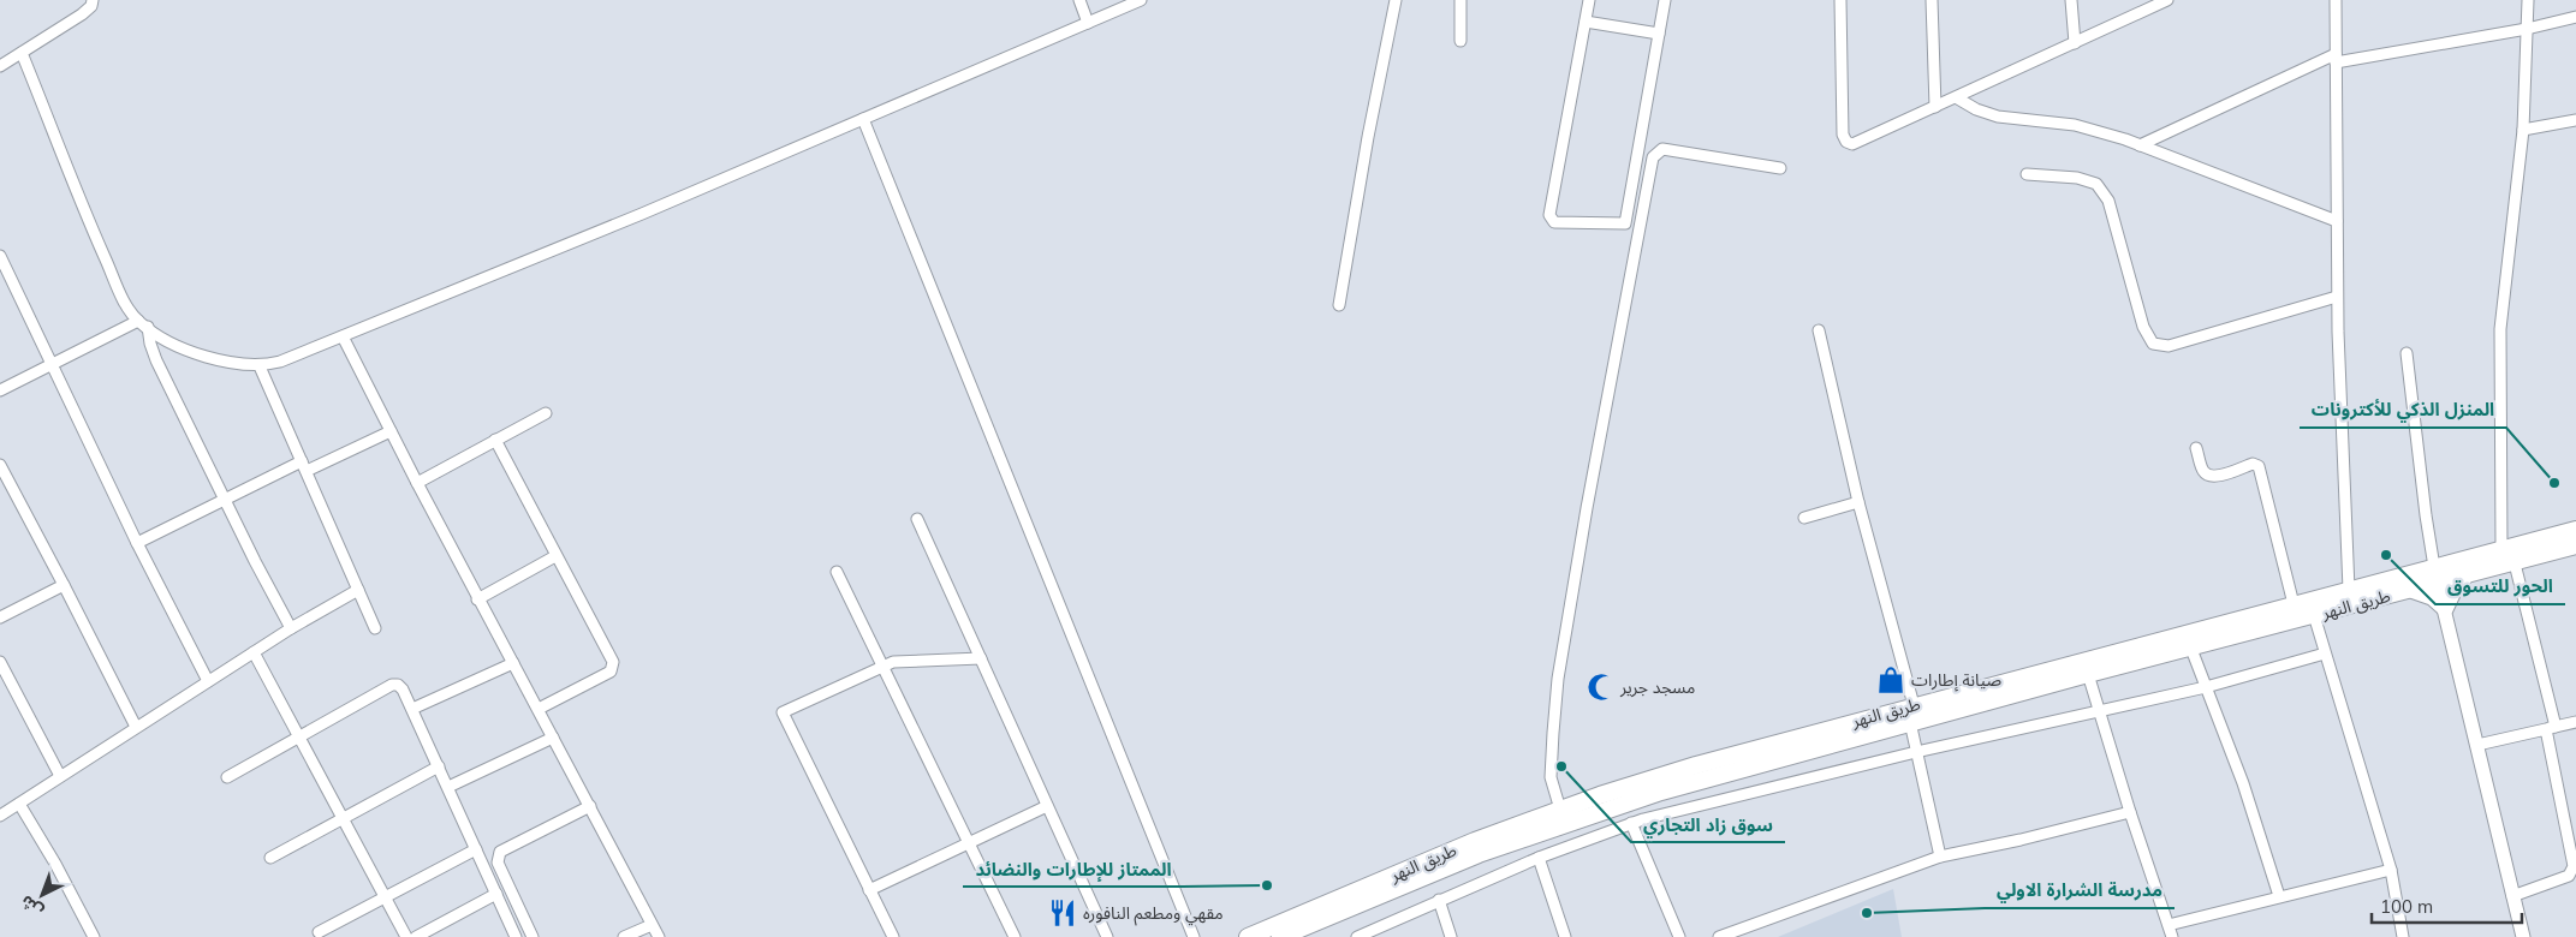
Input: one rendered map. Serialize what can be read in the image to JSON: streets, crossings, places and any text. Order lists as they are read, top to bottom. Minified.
{"streets":{"main road":["طريق النهر"]},"places":{"other":["المنزل الذكي للأكترونات","الحور للتسوق","سوق زاد التجاري","الممتاز للإطارات والنضائد","مدرسة الشرارة الاولي"],"shop":["صيانة إطارات"],"mosque":["مسجد جرير"],"restaurant":["مقهي ومطعم النافوره"]},"scale_bar":"100 m","north":"bottom left"}
